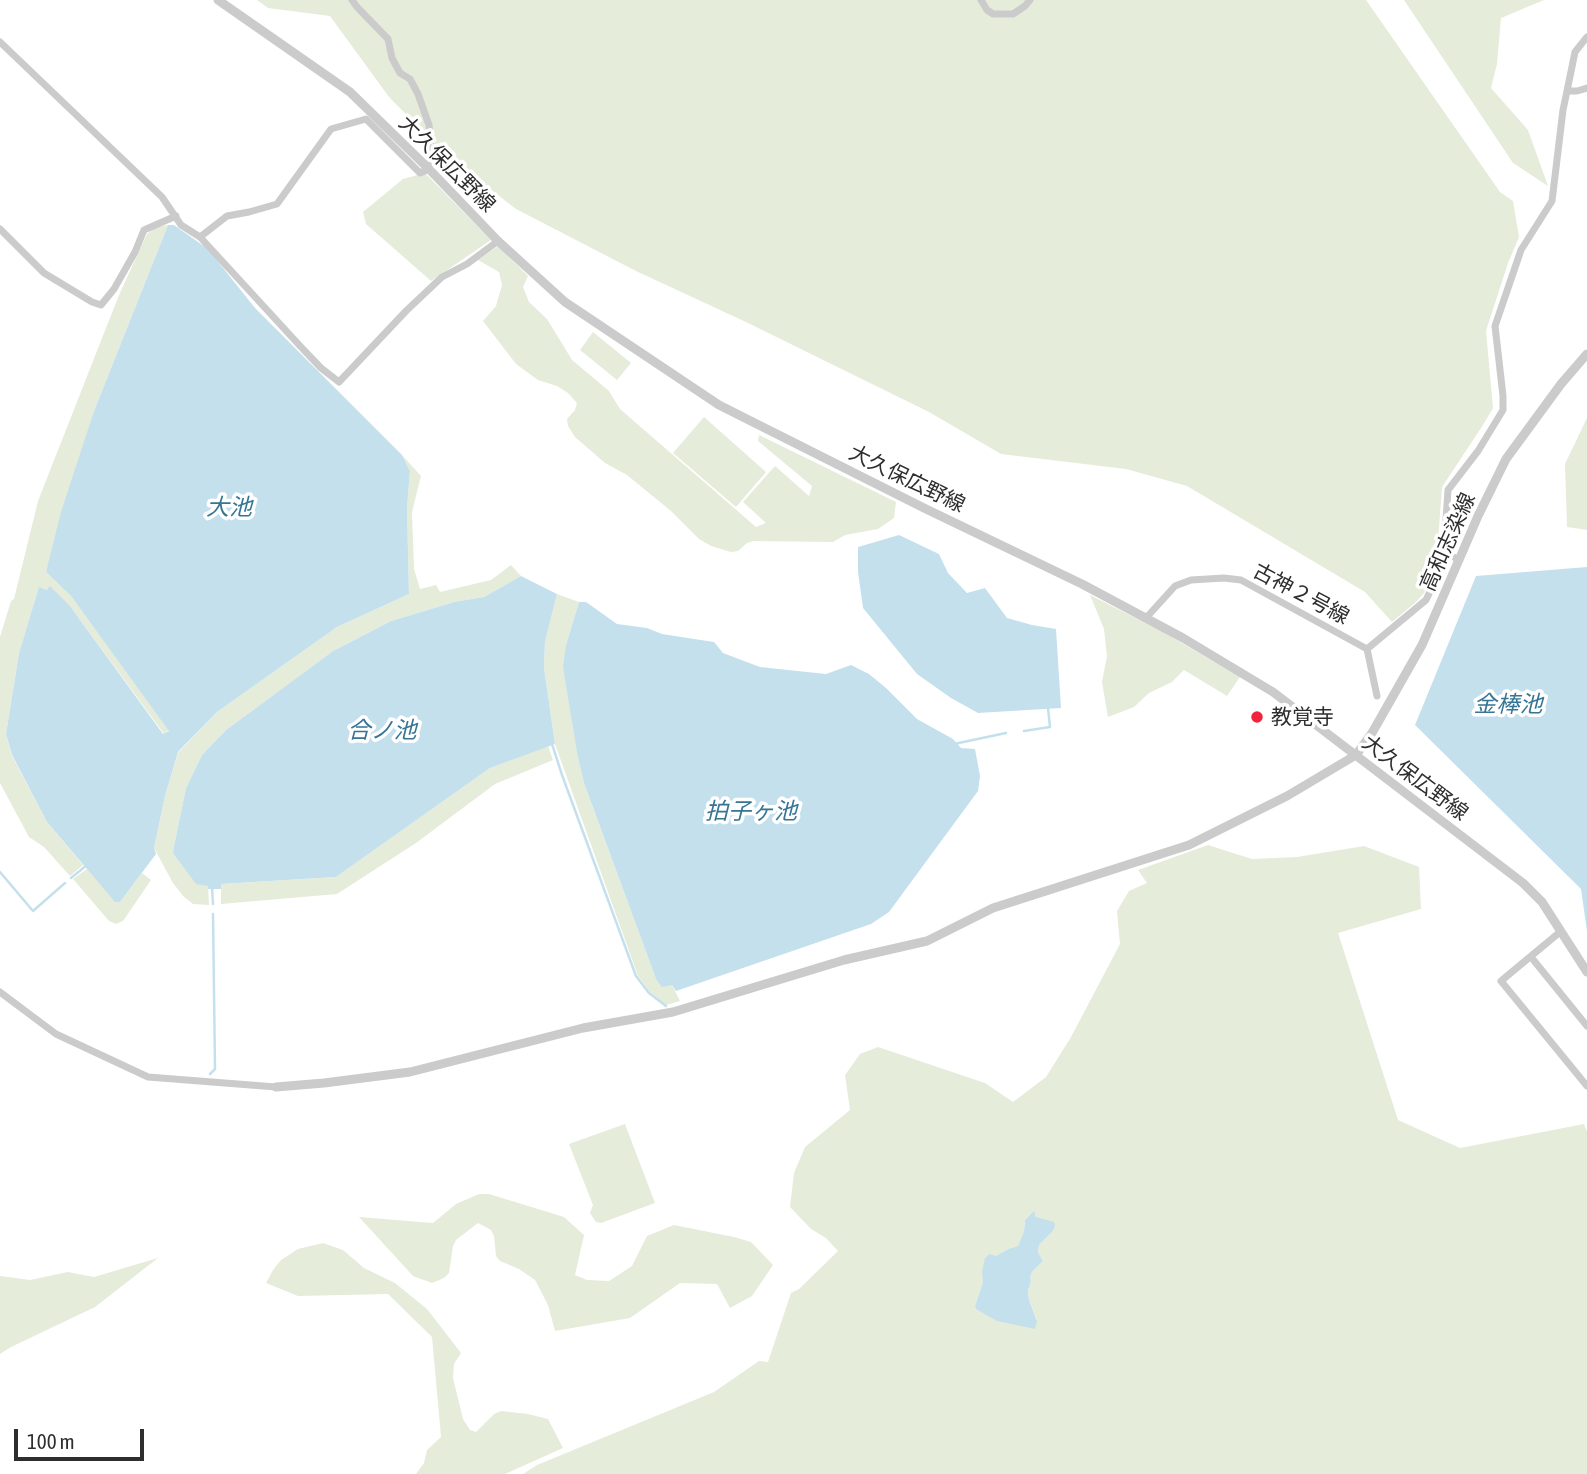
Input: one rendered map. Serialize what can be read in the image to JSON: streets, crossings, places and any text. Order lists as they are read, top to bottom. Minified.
{"streets":{"street":["大久保広野線","高和志染線","古神２号線"]},"crossings":[["大久保広野線","高和志染線"],["大久保広野線","古神２号線"]],"water":["大池","金棒池","合ノ池","拍子ヶ池"],"places":["教覚寺"],"scale_bar":"100 m"}
